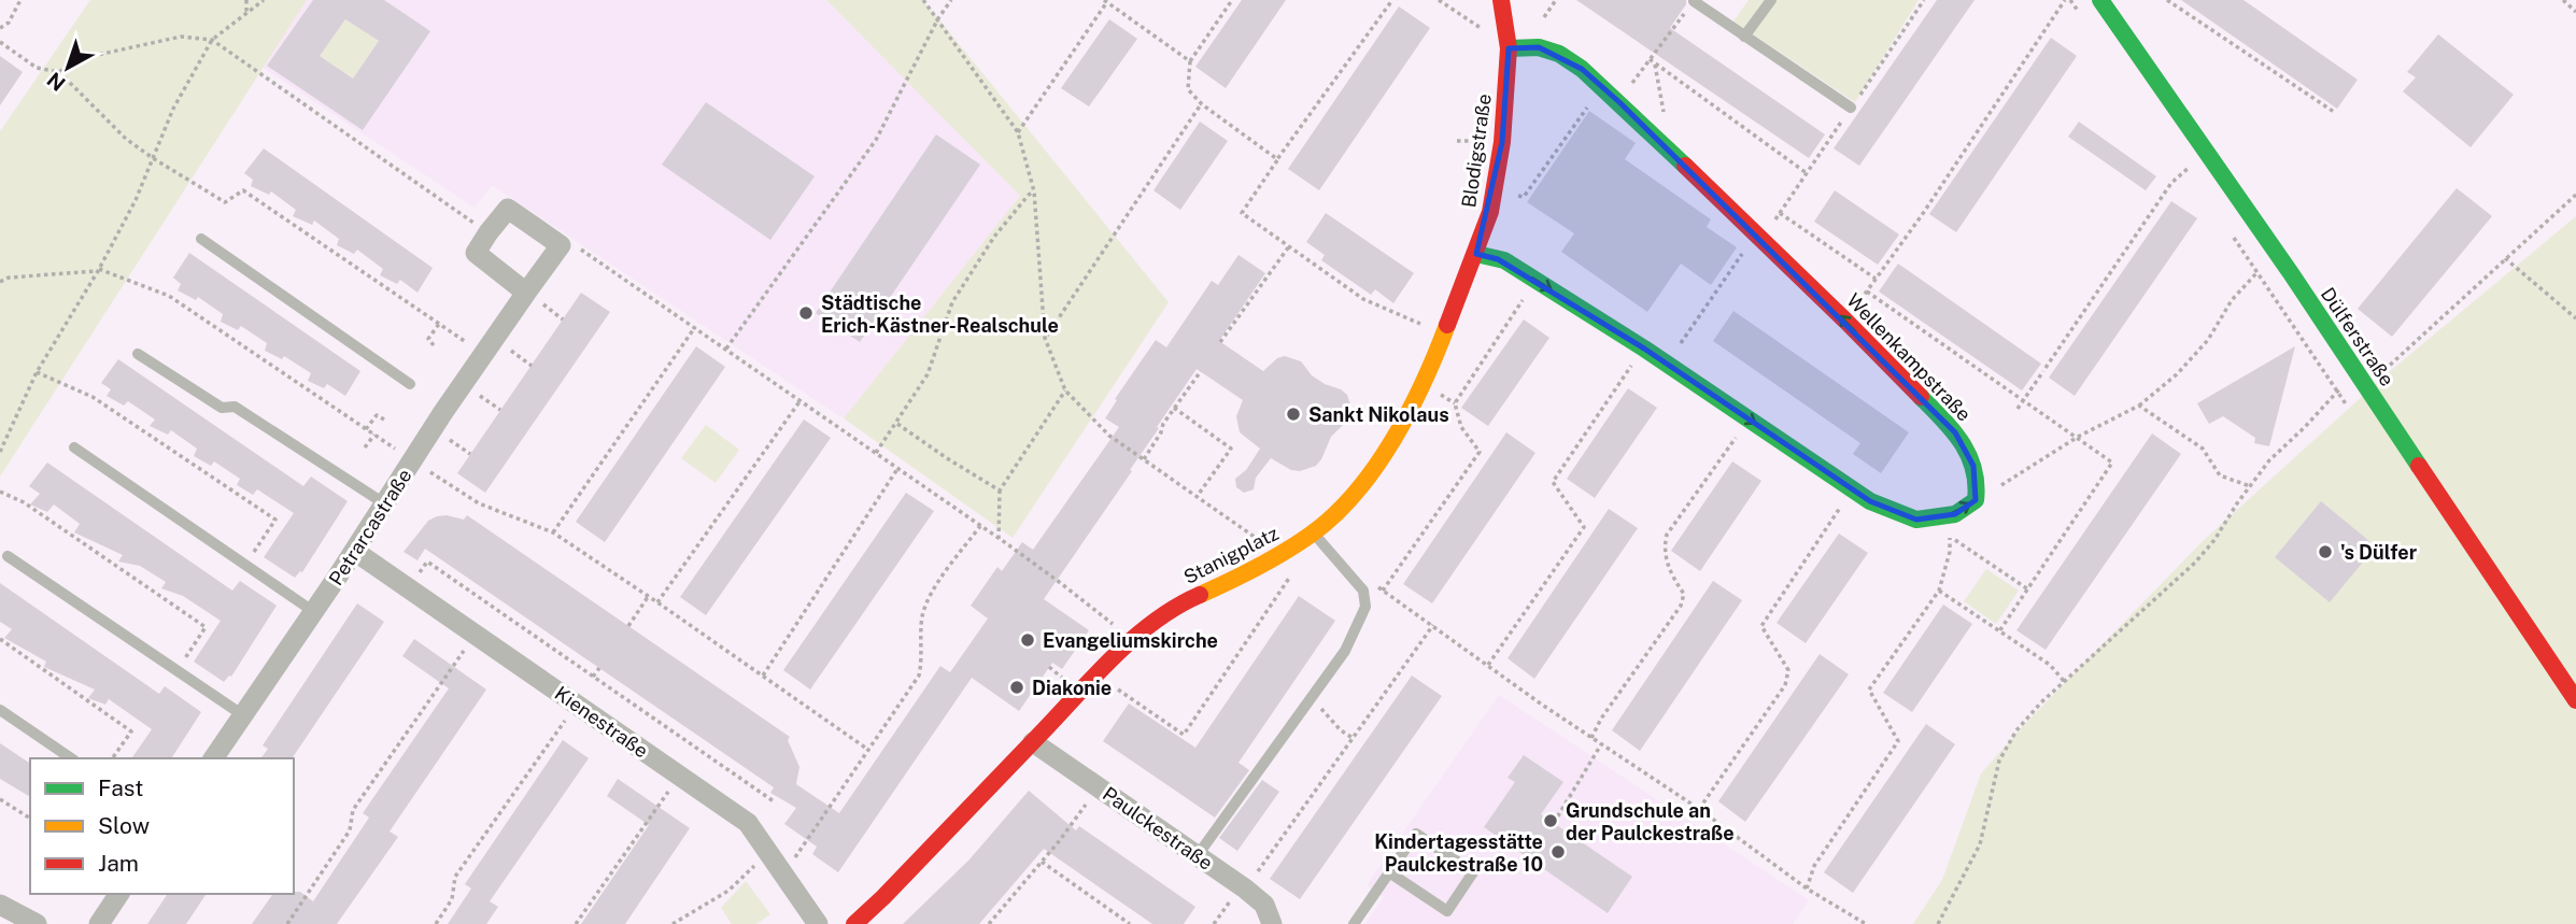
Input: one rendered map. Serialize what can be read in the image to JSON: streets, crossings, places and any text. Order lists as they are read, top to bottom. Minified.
{"streets":{"street":["Blodigstraße","Dülferstraße","Wellenkampstraße","Petrarcastraße","Stanigplatz","Kienestraße","Paulckestraße"]},"crossings":[["Blodigstraße","Wellenkampstraße"],["Blodigstraße","Stanigplatz"],["Petrarcastraße","Kienestraße"],["Stanigplatz","Paulckestraße"]],"places":["Städtische Erich-Kästner-Realschule","Sankt Nikolaus","'s Dülfer","Evangeliumskirche","Diakonie","Grundschule an der Paulckestraße","Kindertagesstätte Paulckestraße 10"],"legend":["Fast","Slow","Jam"],"north":"bottom left"}
